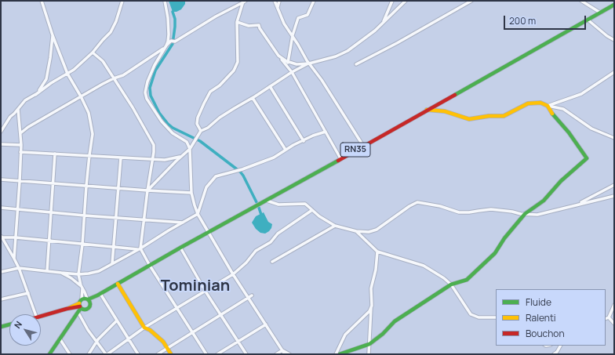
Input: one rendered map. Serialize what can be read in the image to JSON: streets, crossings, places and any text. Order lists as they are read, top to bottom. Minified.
{"streets":{"main road":["RN35"]},"districts":["Tominian"],"legend":["Fluide","Ralenti","Bouchon"],"scale_bar":"200 m","north":"top left"}
